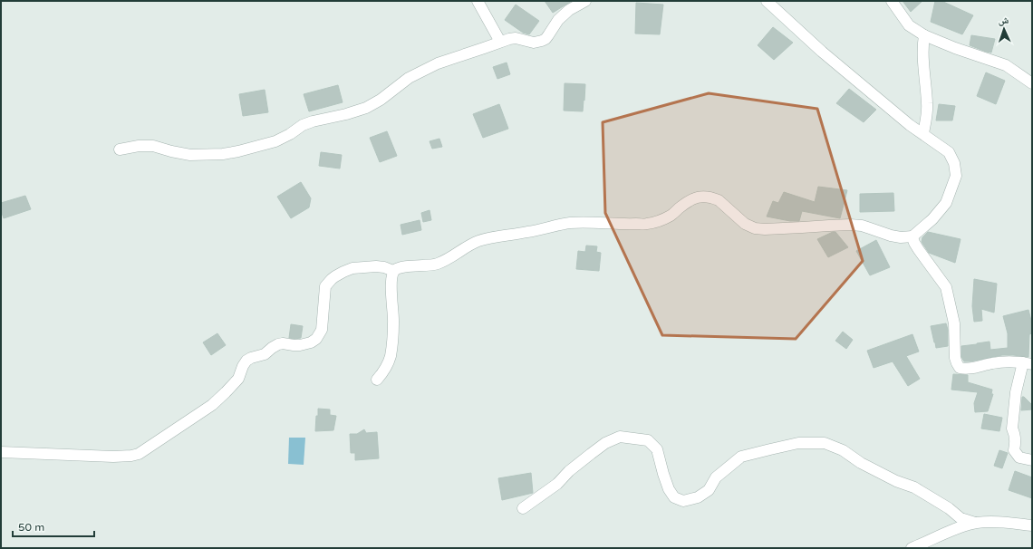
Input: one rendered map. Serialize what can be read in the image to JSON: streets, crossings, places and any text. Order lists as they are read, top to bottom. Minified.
{"scale_bar":"50 m","north":"top"}
